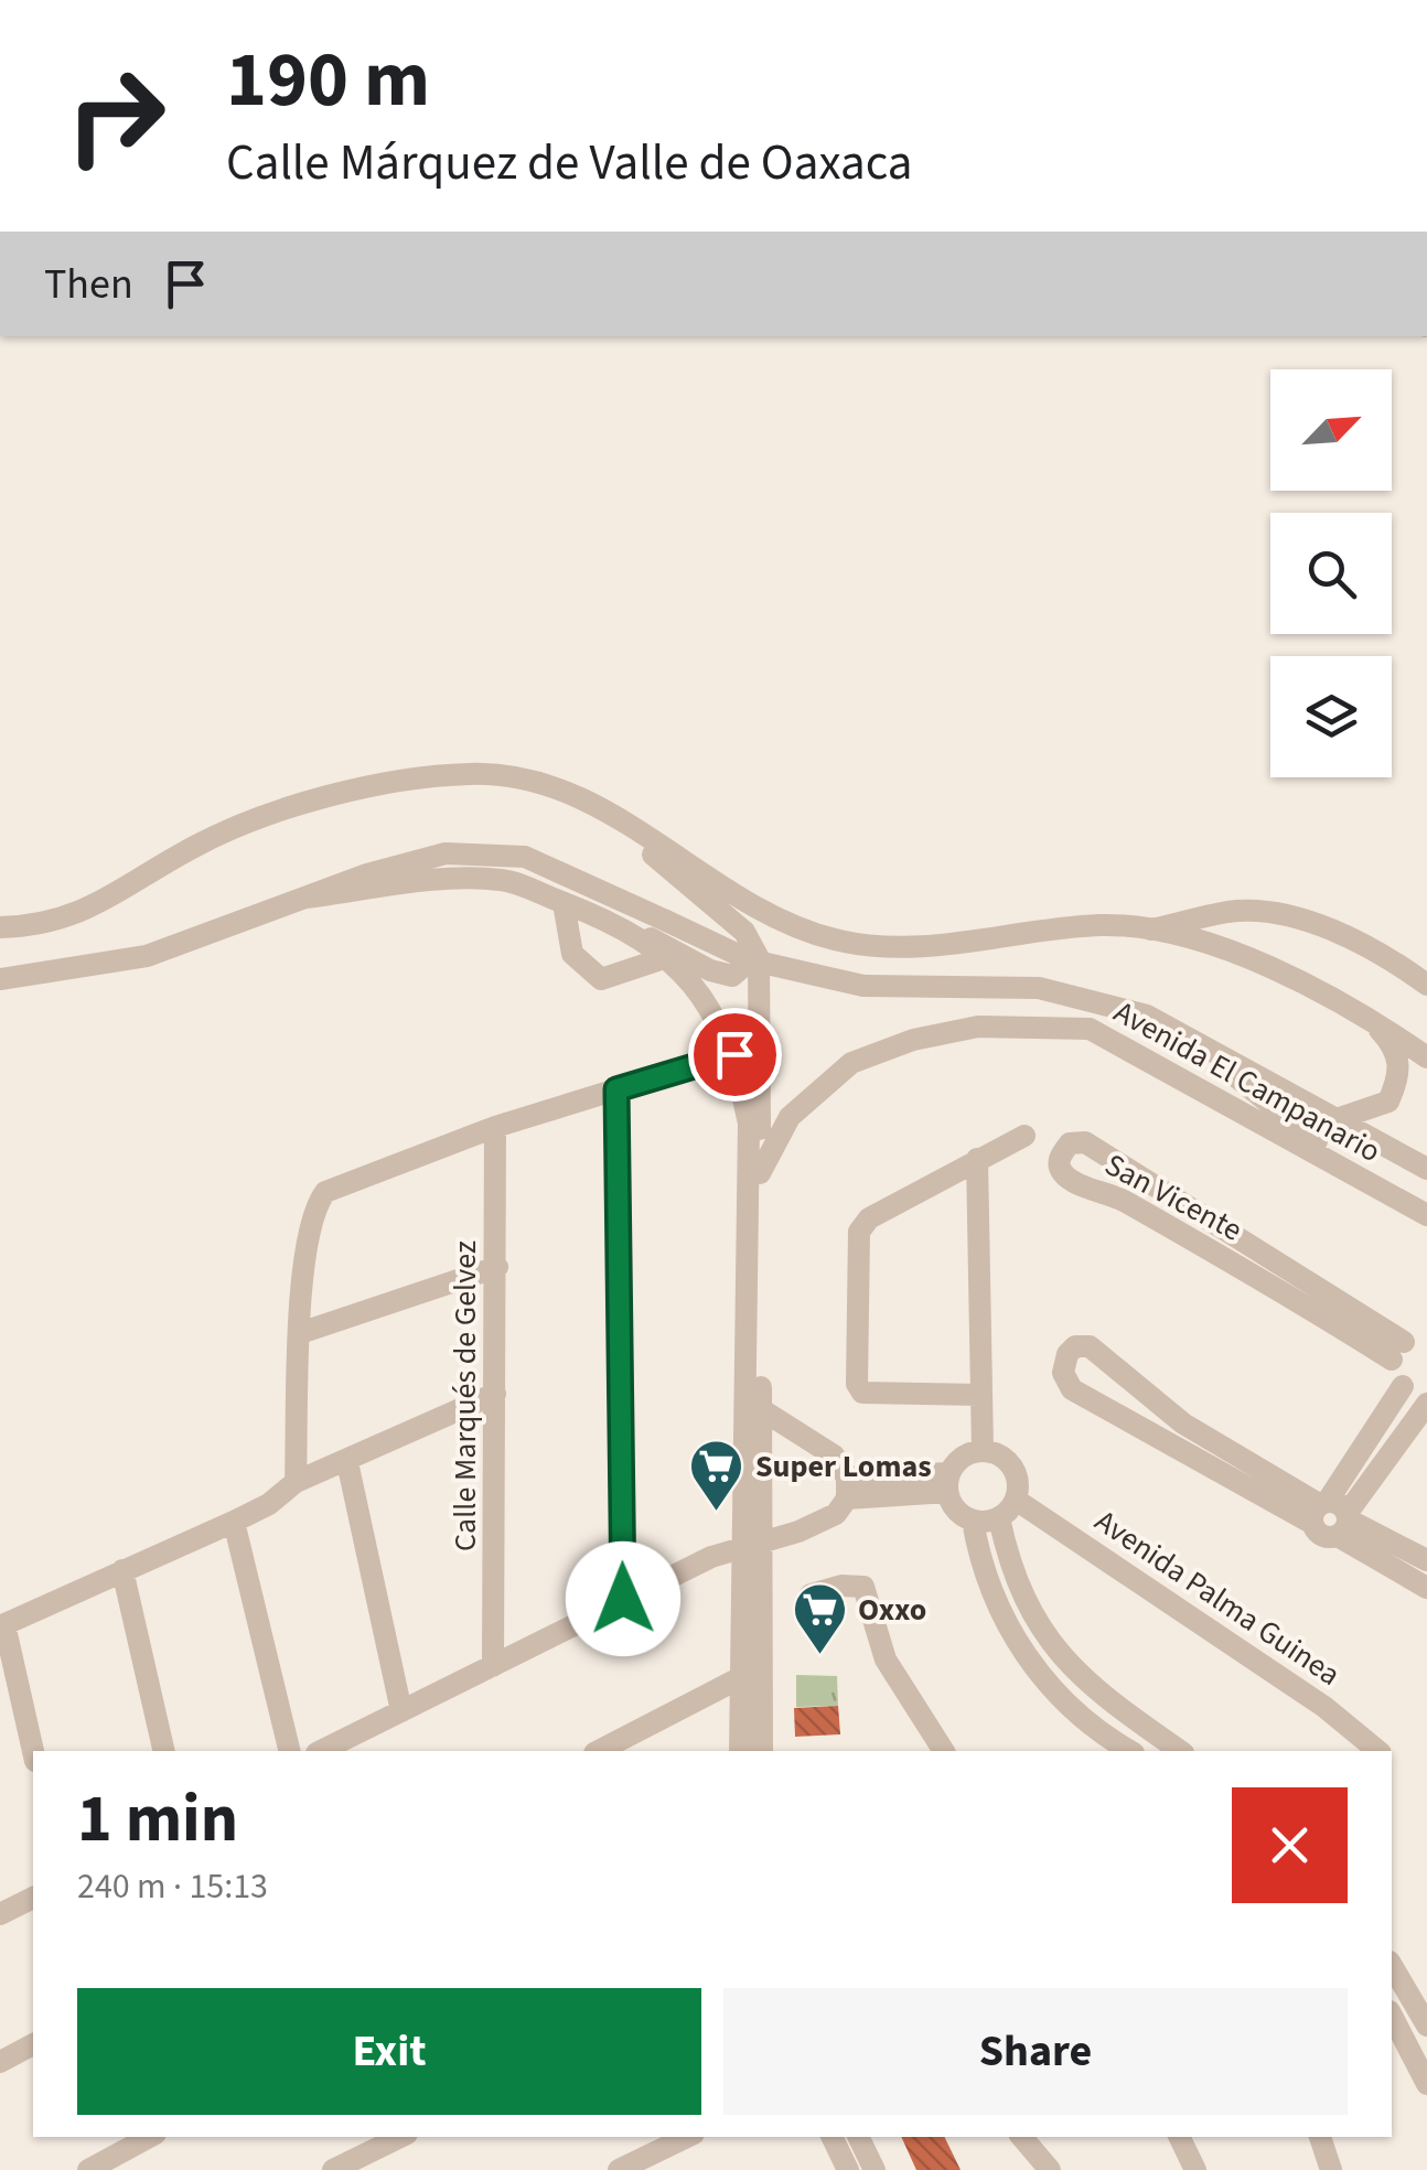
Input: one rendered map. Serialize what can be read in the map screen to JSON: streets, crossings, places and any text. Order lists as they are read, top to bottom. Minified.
{"streets":{"street":["Avenida El Campanario","San Vicente","Calle Marqués de Gelvez","Avenida Palma Guinea"]},"places":{"supermarket":["Super Lomas","Oxxo"]},"north":"top right","page":{"turn":["190 m","Calle Márquez de Valle de Oaxaca"],"then":"Then","heading":["1 min","240 m · 15:13"],"buttons":["Exit","Share"]}}
